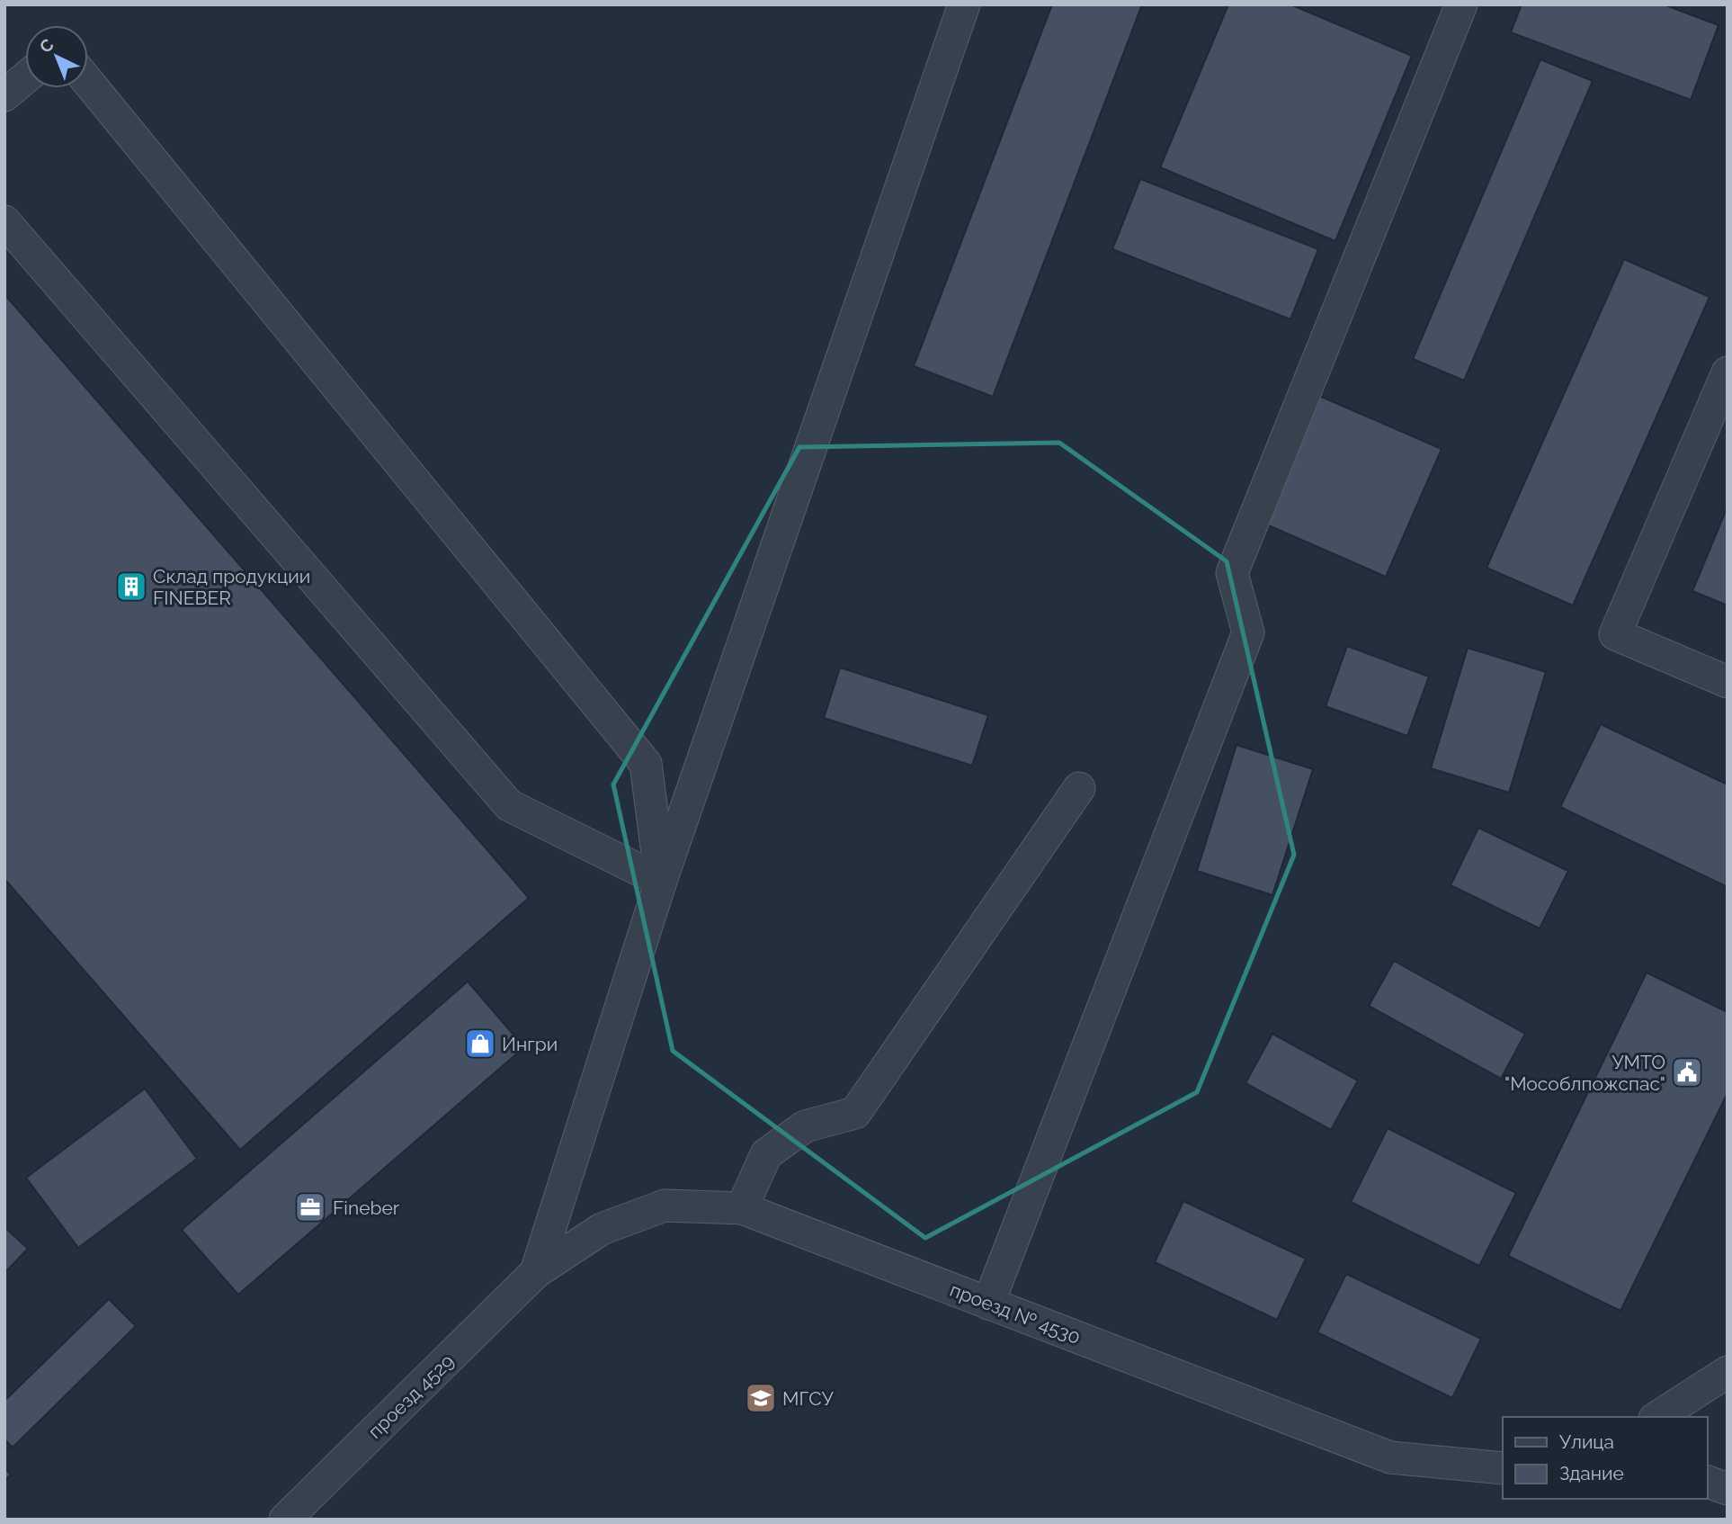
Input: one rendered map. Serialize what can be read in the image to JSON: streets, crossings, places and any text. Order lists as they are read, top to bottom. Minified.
{"streets":{"street":["проезд № 4530","проезд 4529"]},"crossings":[["проезд № 4530","проезд 4529"]],"places":{"building":["Склад продукции FINEBER"],"shop":["Ингри"],"public building":["УМТО \"Мособлпожспас\""],"office":["Fineber"],"school or university":["МГСУ"]},"legend":["Улица","Здание"],"north":"top left"}
